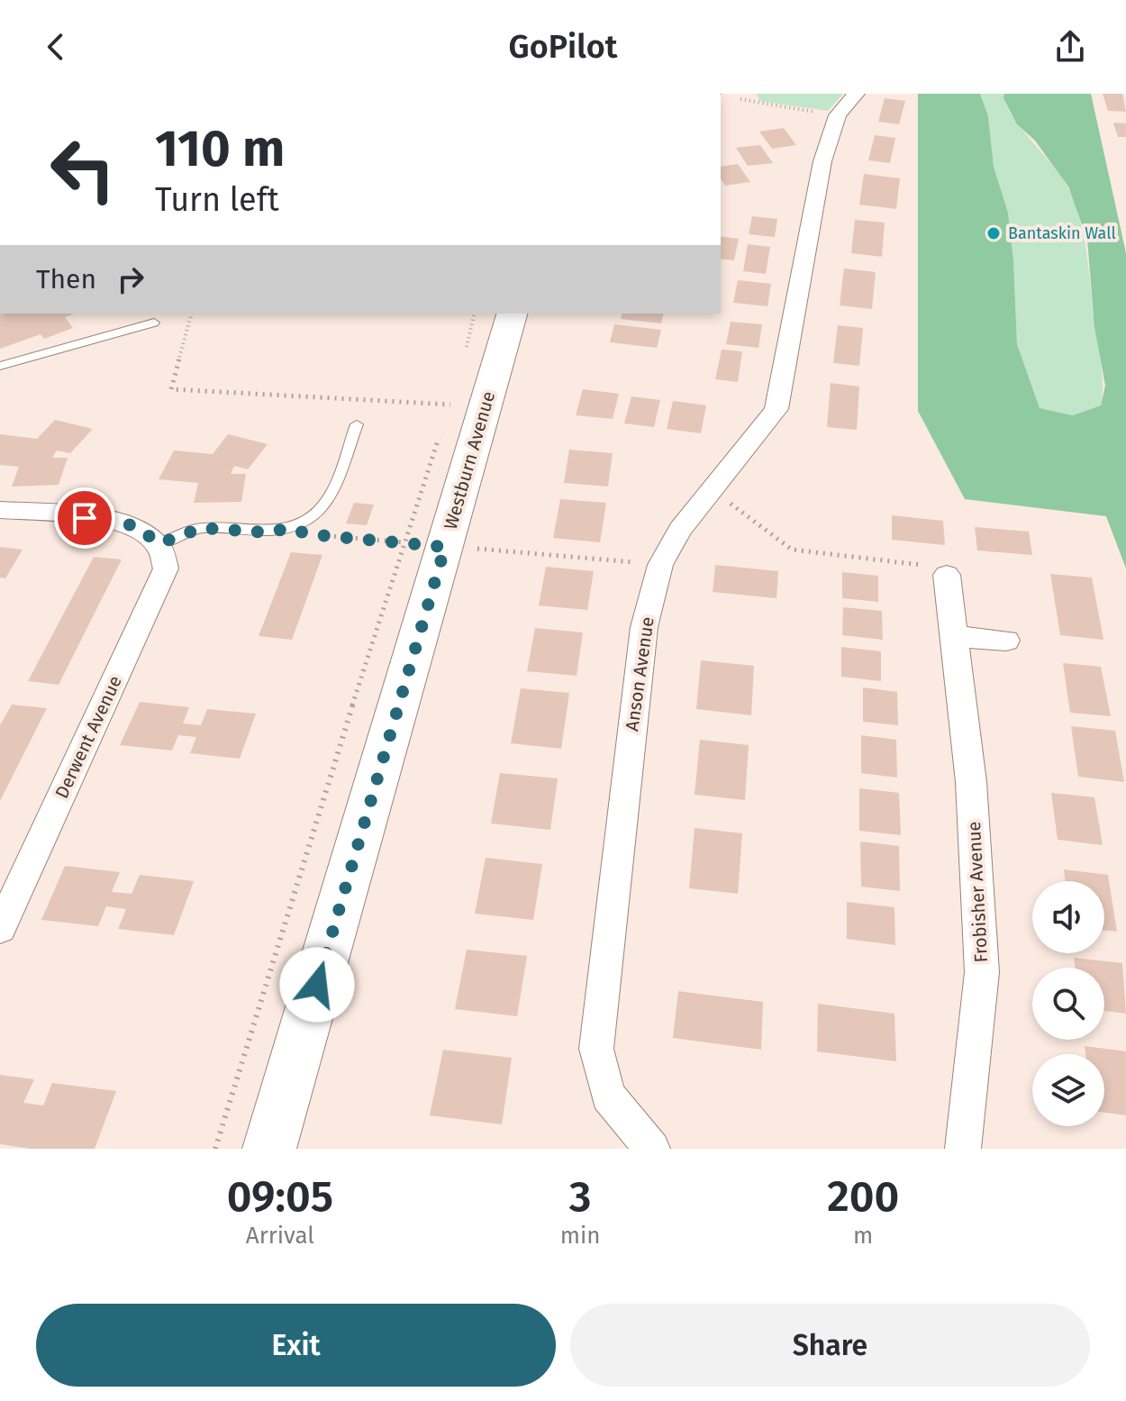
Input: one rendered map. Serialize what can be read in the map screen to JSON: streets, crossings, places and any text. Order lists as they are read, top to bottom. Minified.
{"streets":{"main road":["Westburn Avenue"],"street":["Anson Avenue","Derwent Avenue","Frobisher Avenue"]},"places":["Bantaskin Wall"],"page":{"header":"GoPilot","turn":["110 m","Turn left"],"then":"Then","eta":["09:05","Arrival","3","min","200","m"],"buttons":["Exit","Share"]}}
